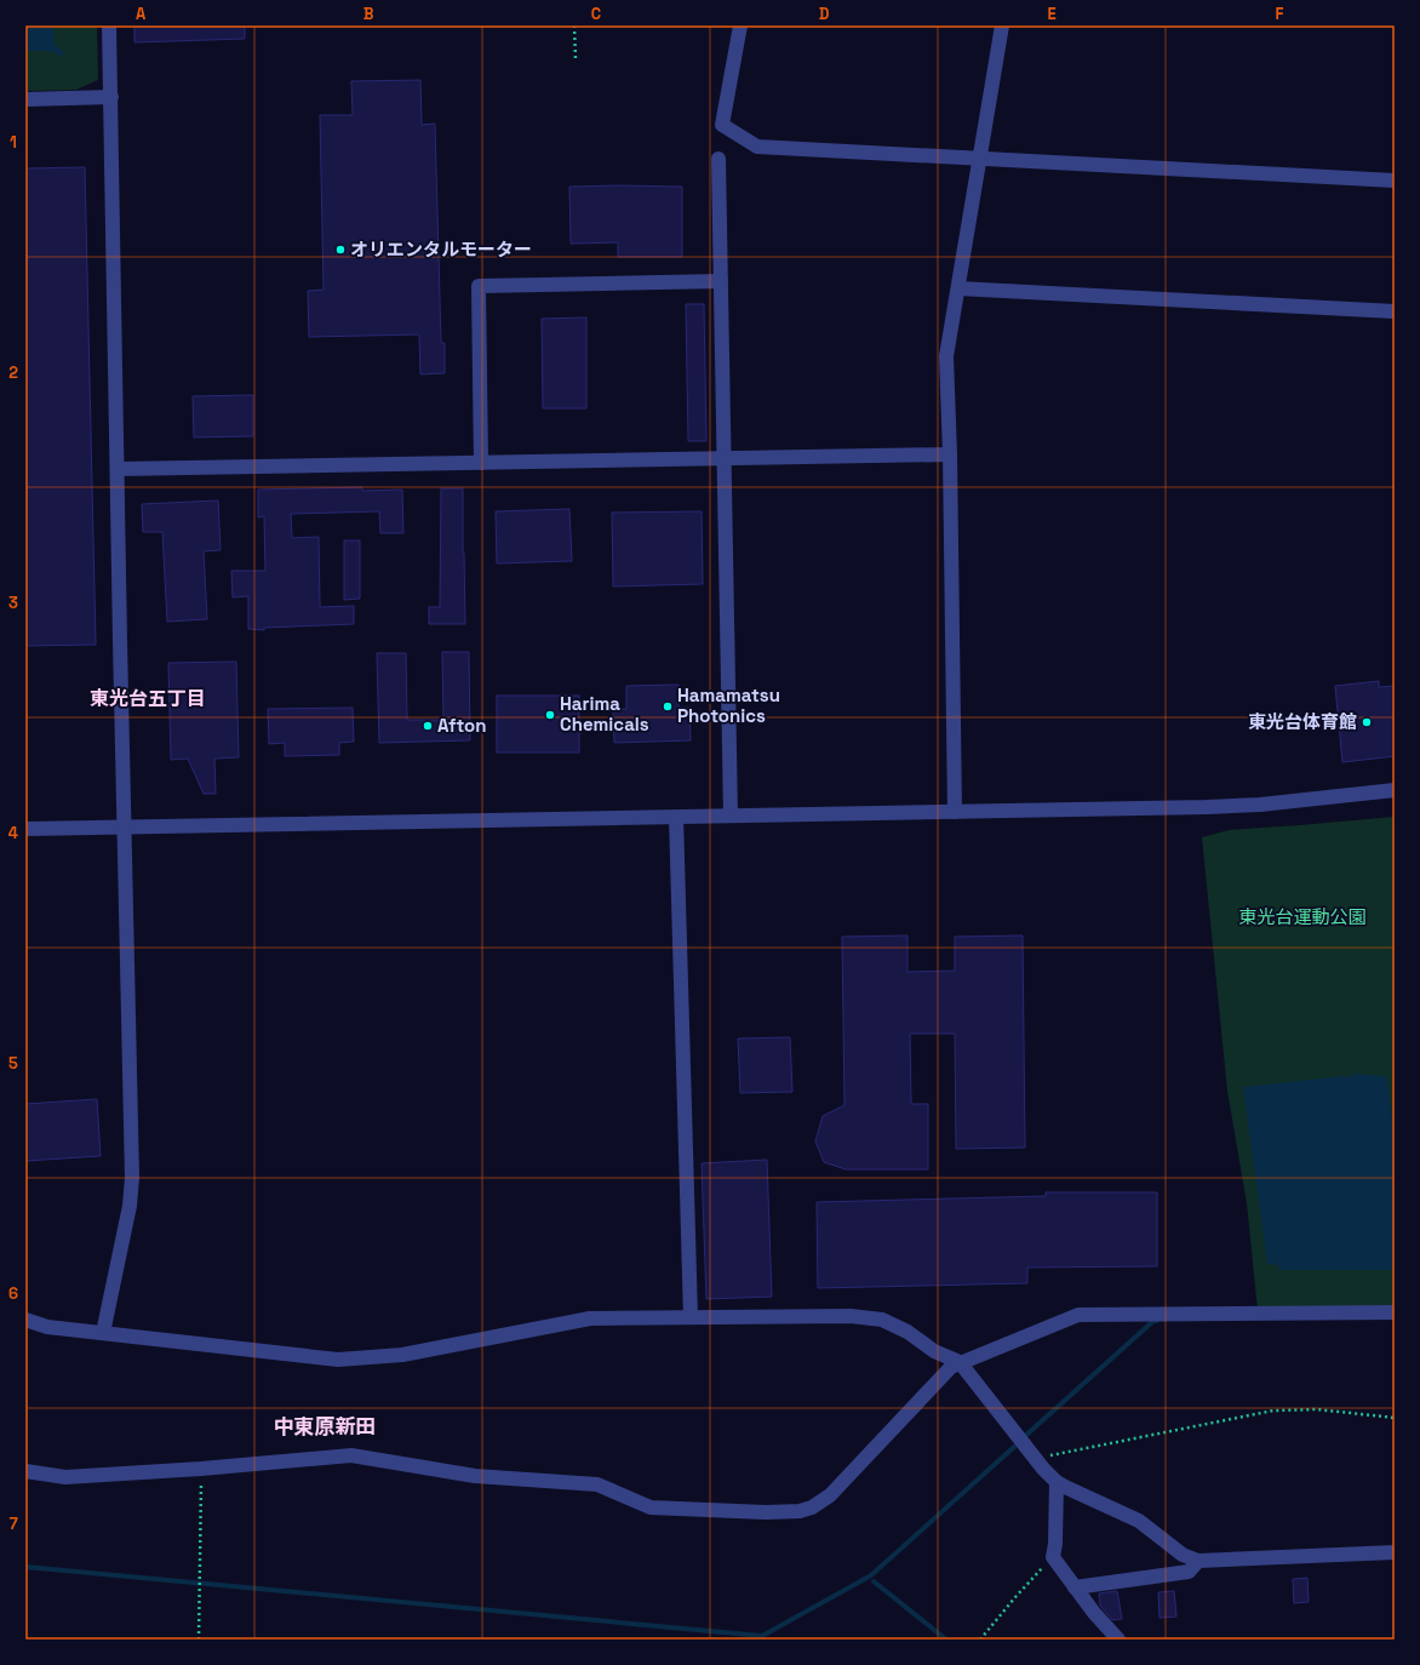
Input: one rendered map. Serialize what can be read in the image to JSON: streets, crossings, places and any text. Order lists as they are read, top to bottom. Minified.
{"districts":["東光台五丁目","中東原新田"],"parks":["東光台運動公園"],"places":["オリエンタルモーター","Hamamatsu Photonics","Harima Chemicals","東光台体育館","Afton"],"grid":{"columns":["A","B","C","D","E","F"],"rows":["1","2","3","4","5","6","7"]}}
